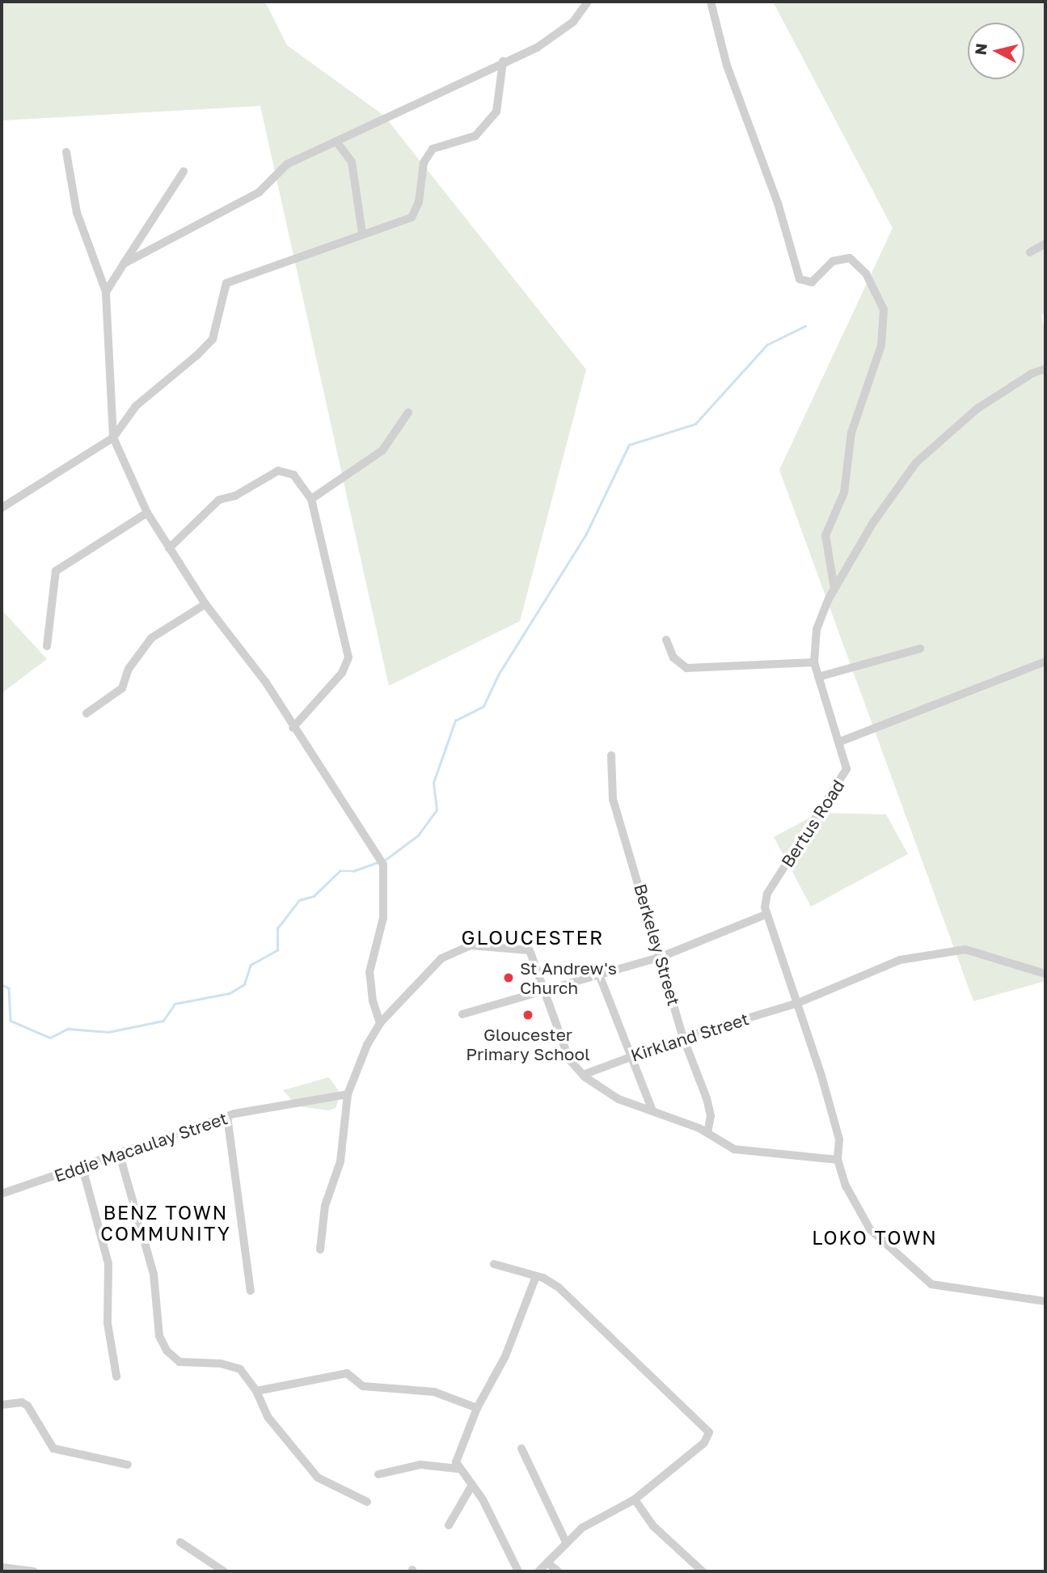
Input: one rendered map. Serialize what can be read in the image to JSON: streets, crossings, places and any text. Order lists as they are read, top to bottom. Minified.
{"streets":{"street":["Bertus Road","Berkeley Street","Kirkland Street","Eddie Macaulay Street"]},"crossings":[["Berkeley Street","Kirkland Street"]],"districts":["GLOUCESTER","BENZ TOWN COMMUNITY","LOKO TOWN"],"places":["St Andrew's Church","Gloucester Primary School"],"north":"left"}
